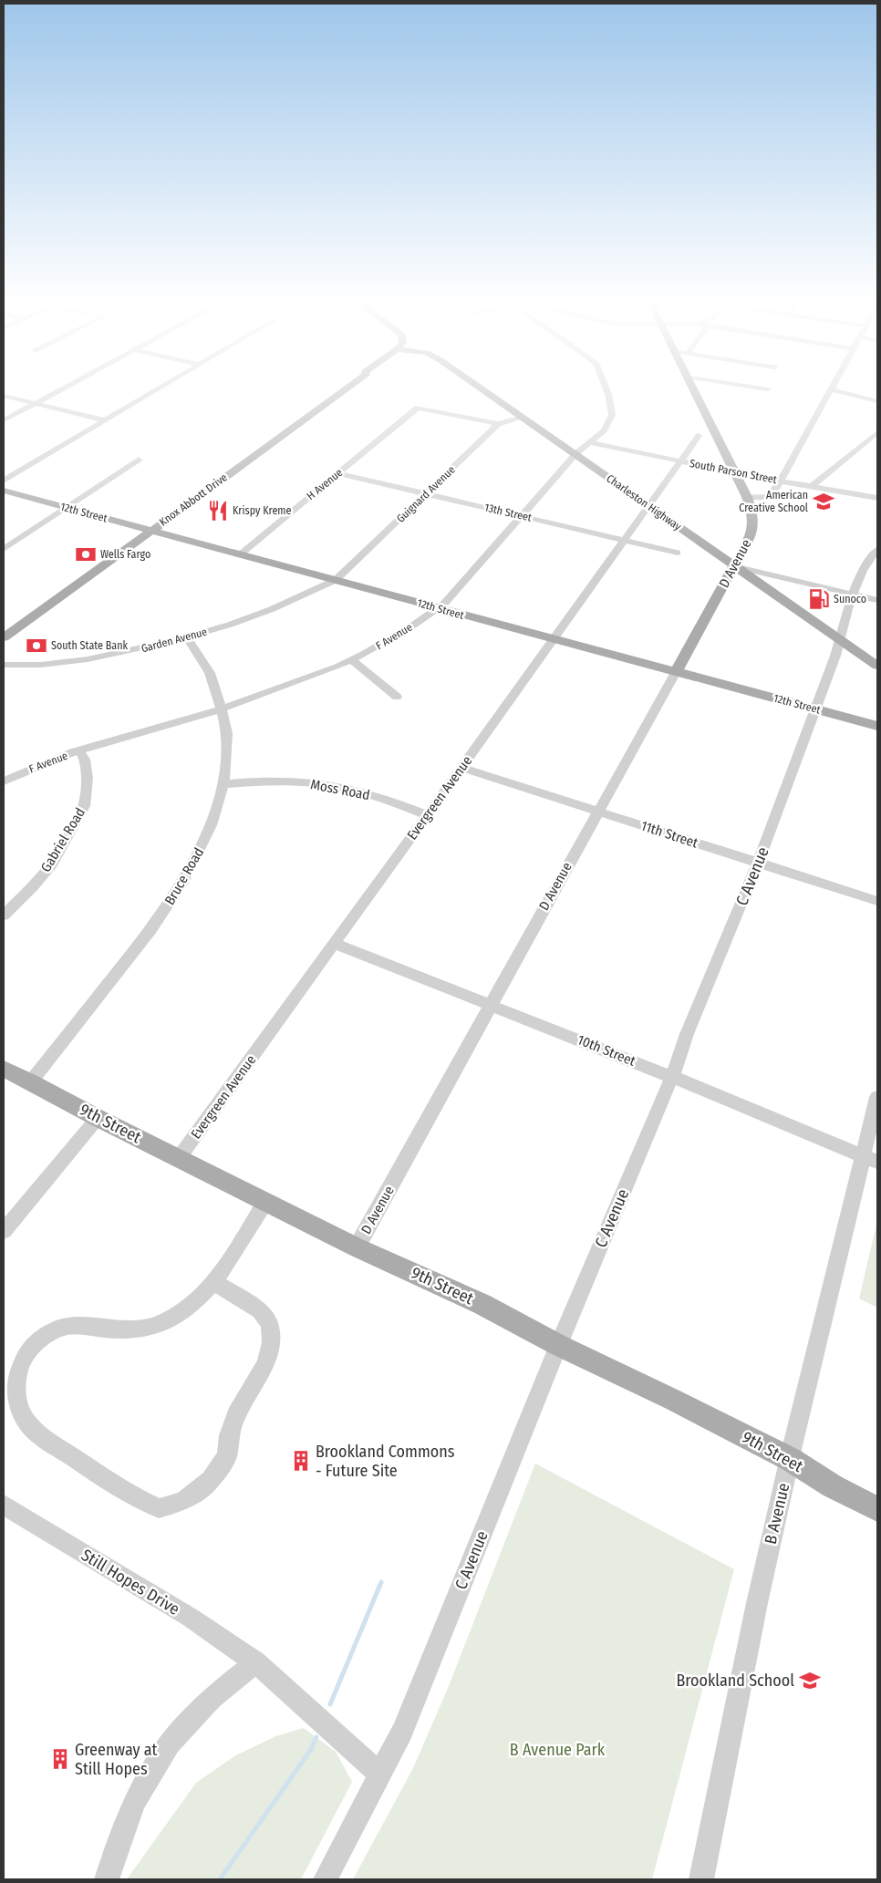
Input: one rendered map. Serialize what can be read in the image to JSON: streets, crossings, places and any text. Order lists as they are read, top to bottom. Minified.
{"streets":{"main road":["Knox Abbott Drive","Charleston Highway","12th Street","D Avenue","9th Street"],"street":["South Parson Street","H Avenue","Guignard Avenue","13th Street","F Avenue","Garden Avenue","Moss Road","Evergreen Avenue","11th Street","Gabriel Road","Bruce Road","C Avenue","10th Street","B Avenue","Still Hopes Drive"]},"crossings":[["South Parson Street","Charleston Highway"],["South Parson Street","D Avenue"],["South Parson Street","F Avenue"],["South Parson Street","Evergreen Avenue"],["H Avenue","Guignard Avenue"],["H Avenue","12th Street"],["H Avenue","13th Street"],["Guignard Avenue","Charleston Highway"],["Guignard Avenue","12th Street"],["Guignard Avenue","13th Street"],["Guignard Avenue","Garden Avenue"],["Knox Abbott Drive","12th Street"],["Charleston Highway","D Avenue"],["Charleston Highway","F Avenue"],["Charleston Highway","Evergreen Avenue"],["Charleston Highway","C Avenue"],["12th Street","D Avenue"],["12th Street","F Avenue"],["12th Street","Garden Avenue"],["12th Street","Evergreen Avenue"],["12th Street","C Avenue"],["13th Street","F Avenue"],["13th Street","Evergreen Avenue"],["D Avenue","Evergreen Avenue"],["D Avenue","11th Street"],["D Avenue","10th Street"],["D Avenue","9th Street"],["F Avenue","Gabriel Road"],["F Avenue","Bruce Road"],["Garden Avenue","Bruce Road"],["Moss Road","Evergreen Avenue"],["Moss Road","Bruce Road"],["Evergreen Avenue","11th Street"],["Evergreen Avenue","10th Street"],["Evergreen Avenue","9th Street"],["11th Street","C Avenue"],["Bruce Road","9th Street"],["C Avenue","10th Street"],["C Avenue","9th Street"],["C Avenue","Still Hopes Drive"],["10th Street","B Avenue"],["9th Street","B Avenue"]],"parks":["B Avenue Park"],"places":{"school or university":["American Creative School","Brookland School"],"restaurant":["Krispy Kreme"],"bank":["Wells Fargo","South State Bank"],"fuel station":["Sunoco"],"building":["Brookland Commons - Future Site","Greenway at Still Hopes"]}}
